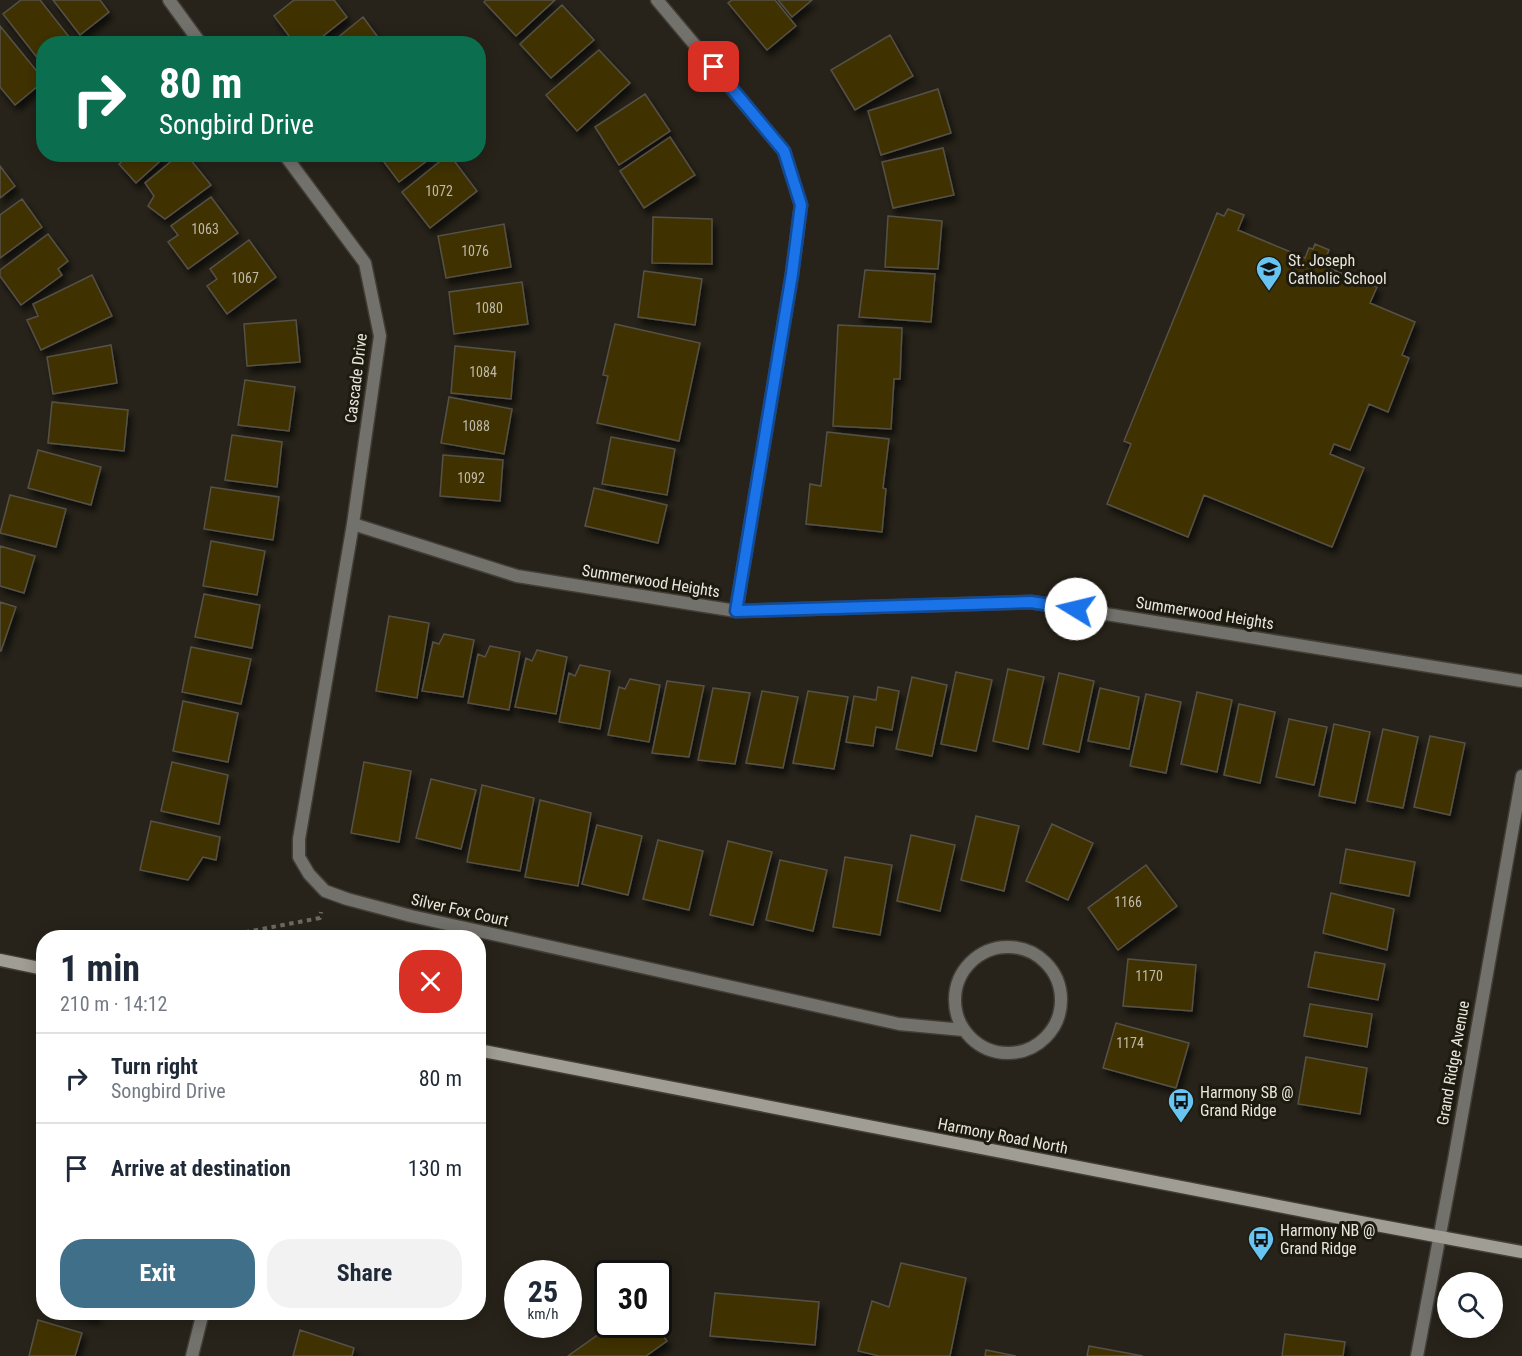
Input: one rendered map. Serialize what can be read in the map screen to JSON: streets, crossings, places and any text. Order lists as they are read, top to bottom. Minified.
{"streets":{"main road":["Harmony Road North"],"street":["Cascade Drive","Summerwood Heights","Silver Fox Court","Grand Ridge Avenue"]},"crossings":[["Cascade Drive","Summerwood Heights"],["Grand Ridge Avenue","Harmony Road North"]],"places":{"school or university":["St. Joseph Catholic School"],"bus stop":["Harmony SB @ Grand Ridge","Harmony NB @ Grand Ridge"]},"house_numbers":["1072","1063","1076","1067","1080","1084","1088","1092","1166","1170","1174"],"page":{"turn":["80 m","Songbird Drive"],"heading":["1 min","210 m · 14:12"],"list":[{"name":"Turn right","note":"Songbird Drive","value":"80 m"},{"name":"Arrive at destination","value":"130 m"}],"buttons":["Exit","Share"],"speed":"25 km/h","limit":"30"}}
